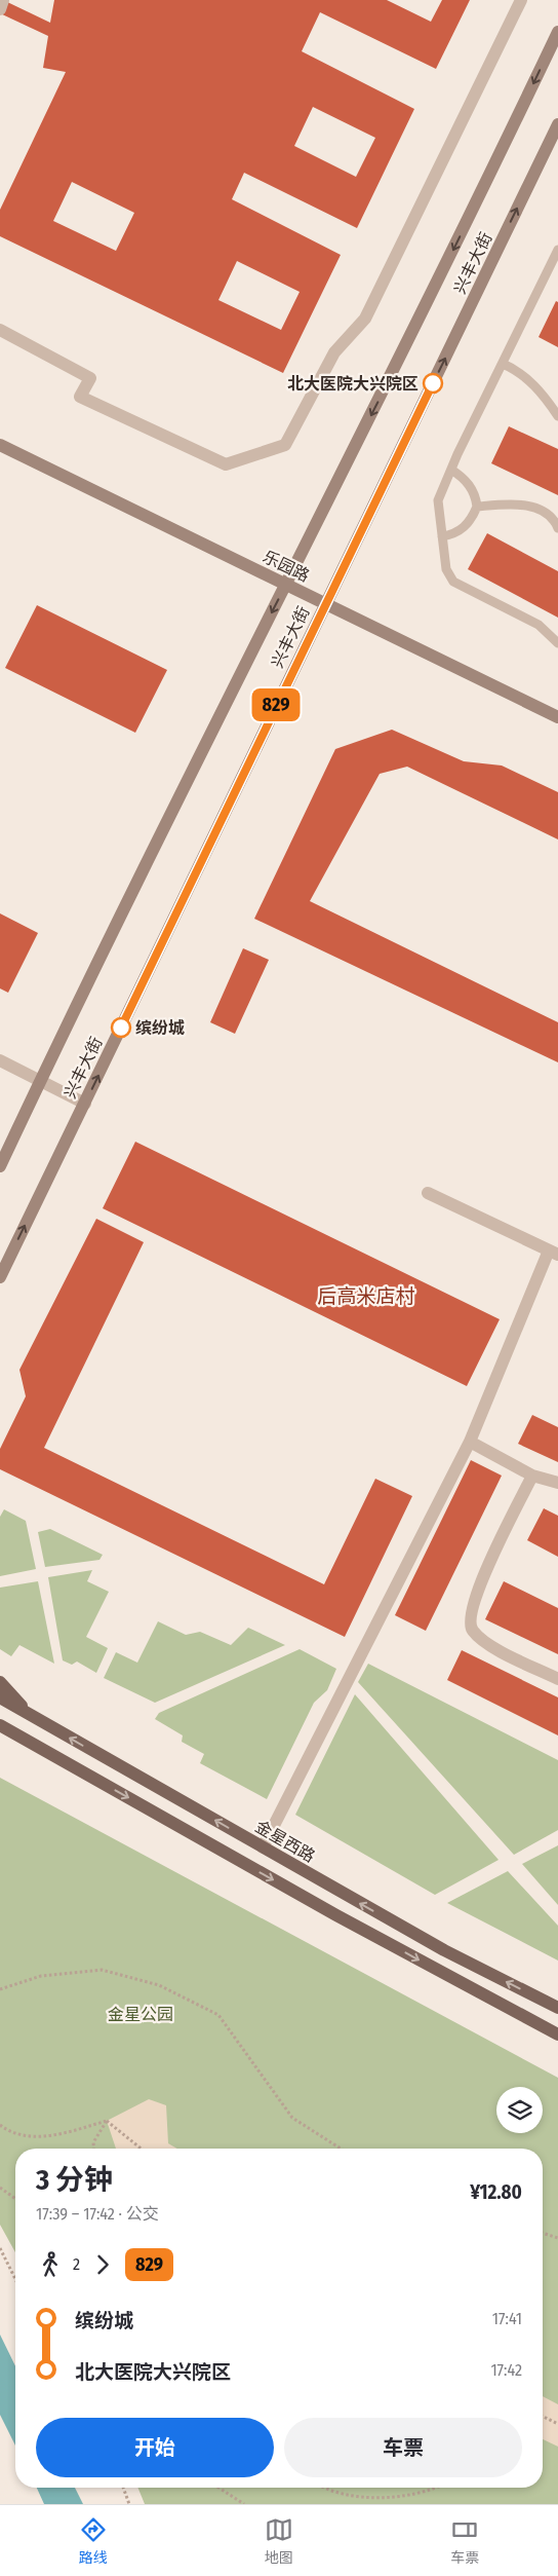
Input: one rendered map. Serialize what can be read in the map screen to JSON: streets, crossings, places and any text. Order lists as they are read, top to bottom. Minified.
{"streets":{"main road":["兴丰大街","乐园路","金星西路"]},"crossings":[["兴丰大街","乐园路"]],"districts":["后高米店村"],"parks":["金星公园"],"places":["北大医院大兴院区","缤纷城"],"lines":["bus line 829"],"page":{"on_map":"829","heading":["3 分钟","17:39 – 17:42 · 公交","¥12.80"],"legs":["2","829"],"list":[{"name":"缤纷城","value":"17:41"},{"name":"北大医院大兴院区","value":"17:42"}],"buttons":["开始","车票"],"tabs":["路线","地图","车票"]}}
